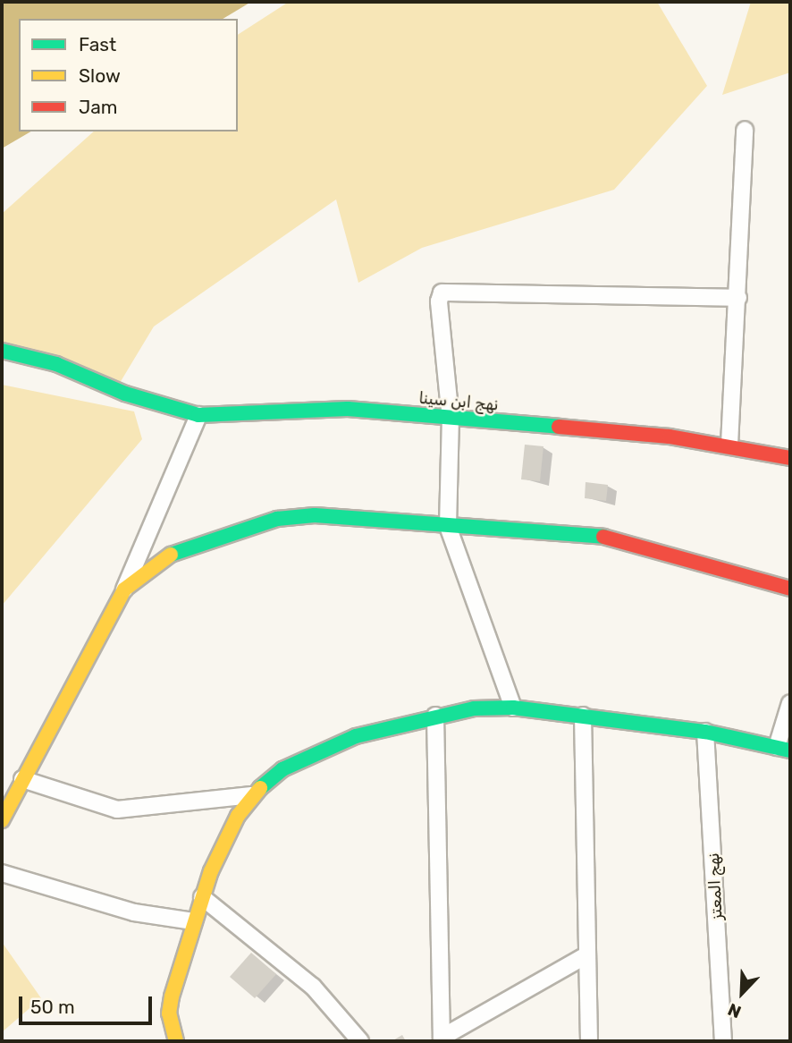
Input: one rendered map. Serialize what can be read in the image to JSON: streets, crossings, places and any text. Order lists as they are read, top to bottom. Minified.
{"streets":{"street":["نهج ابن سينا","نهج المعتز"]},"legend":["Fast","Slow","Jam"],"scale_bar":"50 m","north":"bottom left"}
